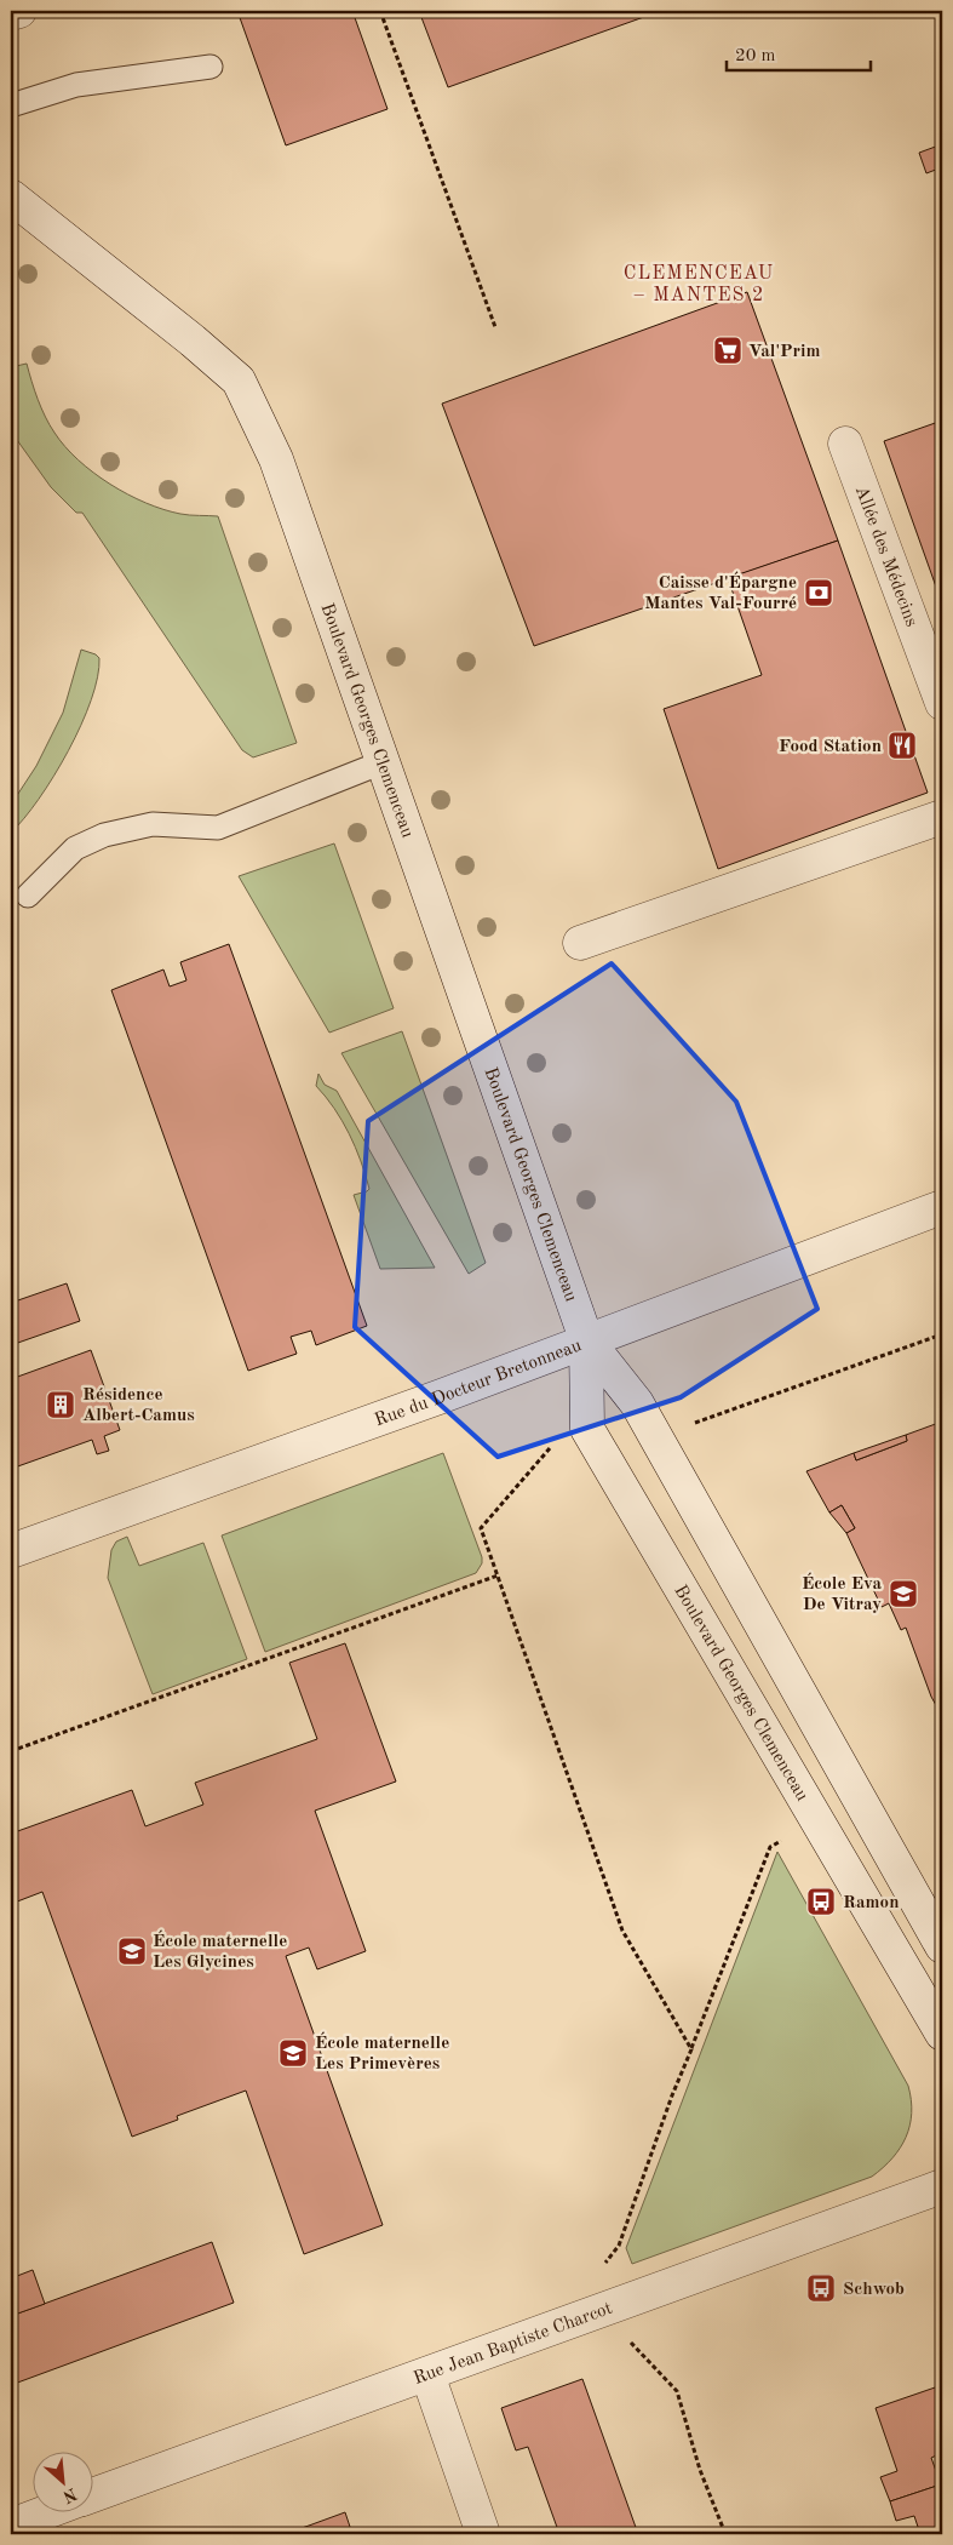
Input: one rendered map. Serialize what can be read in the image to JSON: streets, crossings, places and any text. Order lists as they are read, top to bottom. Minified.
{"streets":{"street":["Allée des Médecins","Boulevard Georges Clemenceau","Rue du Docteur Bretonneau","Rue Jean Baptiste Charcot"]},"crossings":[["Boulevard Georges Clemenceau","Rue du Docteur Bretonneau"]],"districts":["CLEMENCEAU – MANTES 2"],"places":{"supermarket":["Val'Prim"],"bank":["Caisse d'Épargne Mantes Val-Fourré"],"restaurant":["Food Station"],"building":["Résidence Albert-Camus"],"school or university":["École Eva De Vitray","École maternelle Les Glycines","École maternelle Les Primevères"],"bus stop":["Ramon","Schwob"]},"scale_bar":"20 m","north":"bottom right"}
